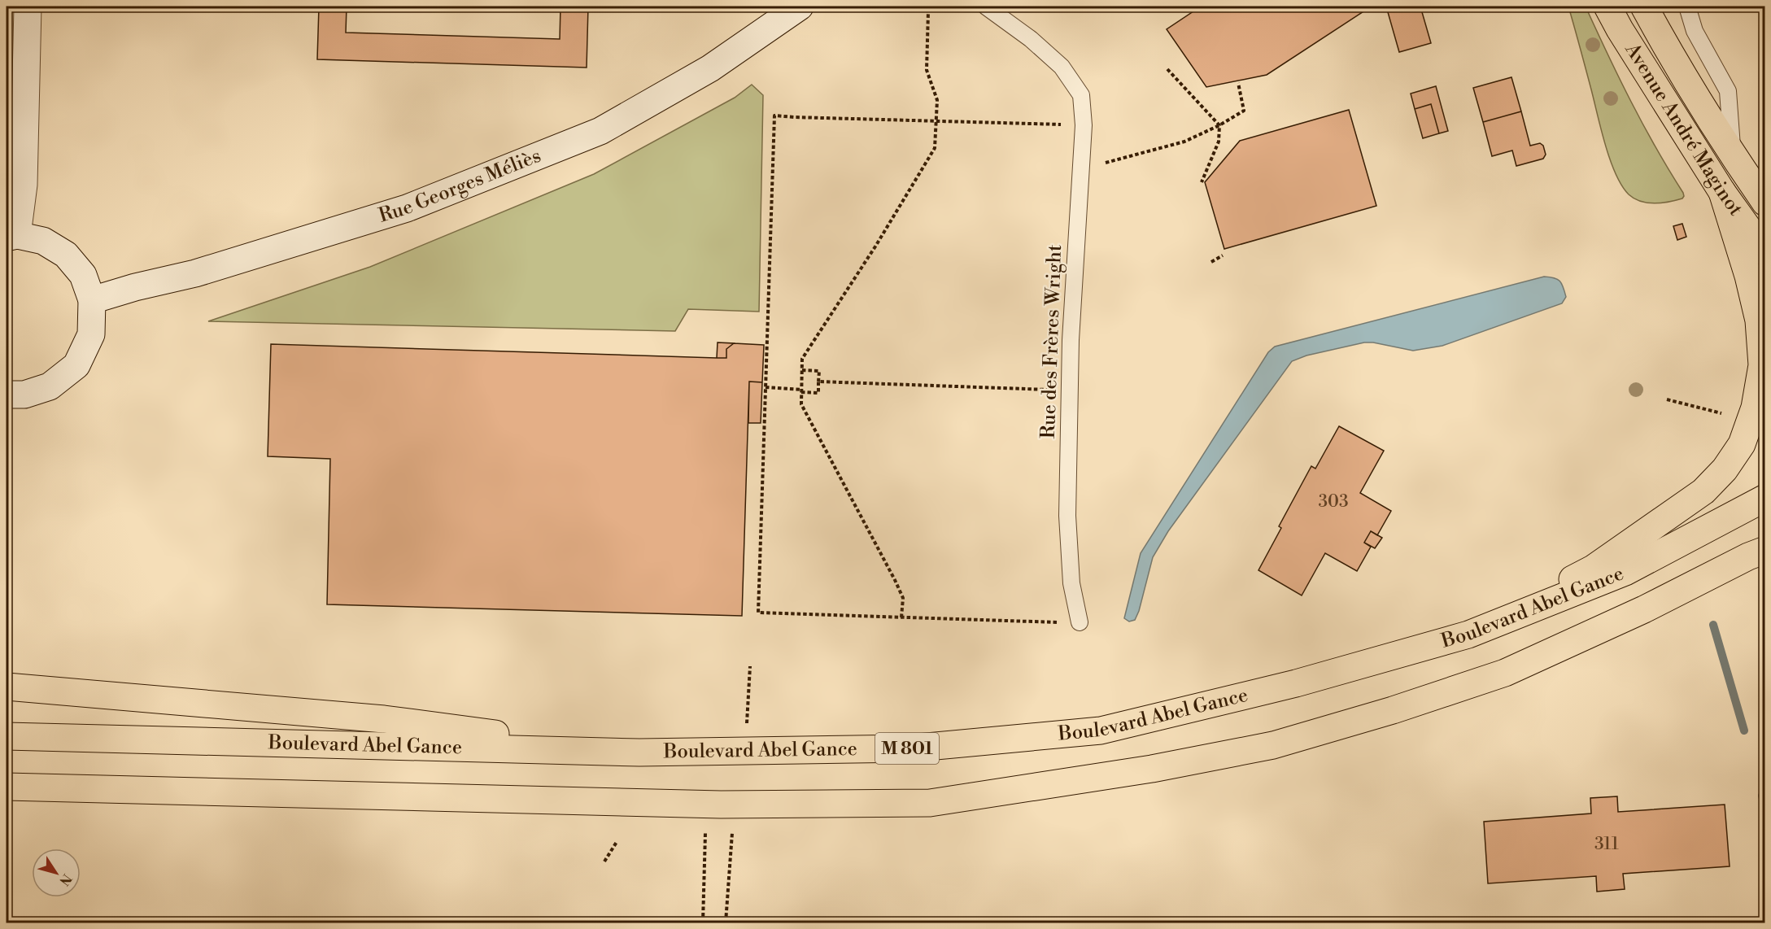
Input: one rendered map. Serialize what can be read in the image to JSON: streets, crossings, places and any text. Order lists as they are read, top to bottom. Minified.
{"streets":{"main road":["Avenue André Maginot","Boulevard Abel Gance","M 801"],"street":["Rue Georges Méliès"],"lane":["Rue des Frères Wright"]},"house_numbers":["303","311"],"north":"bottom right"}
